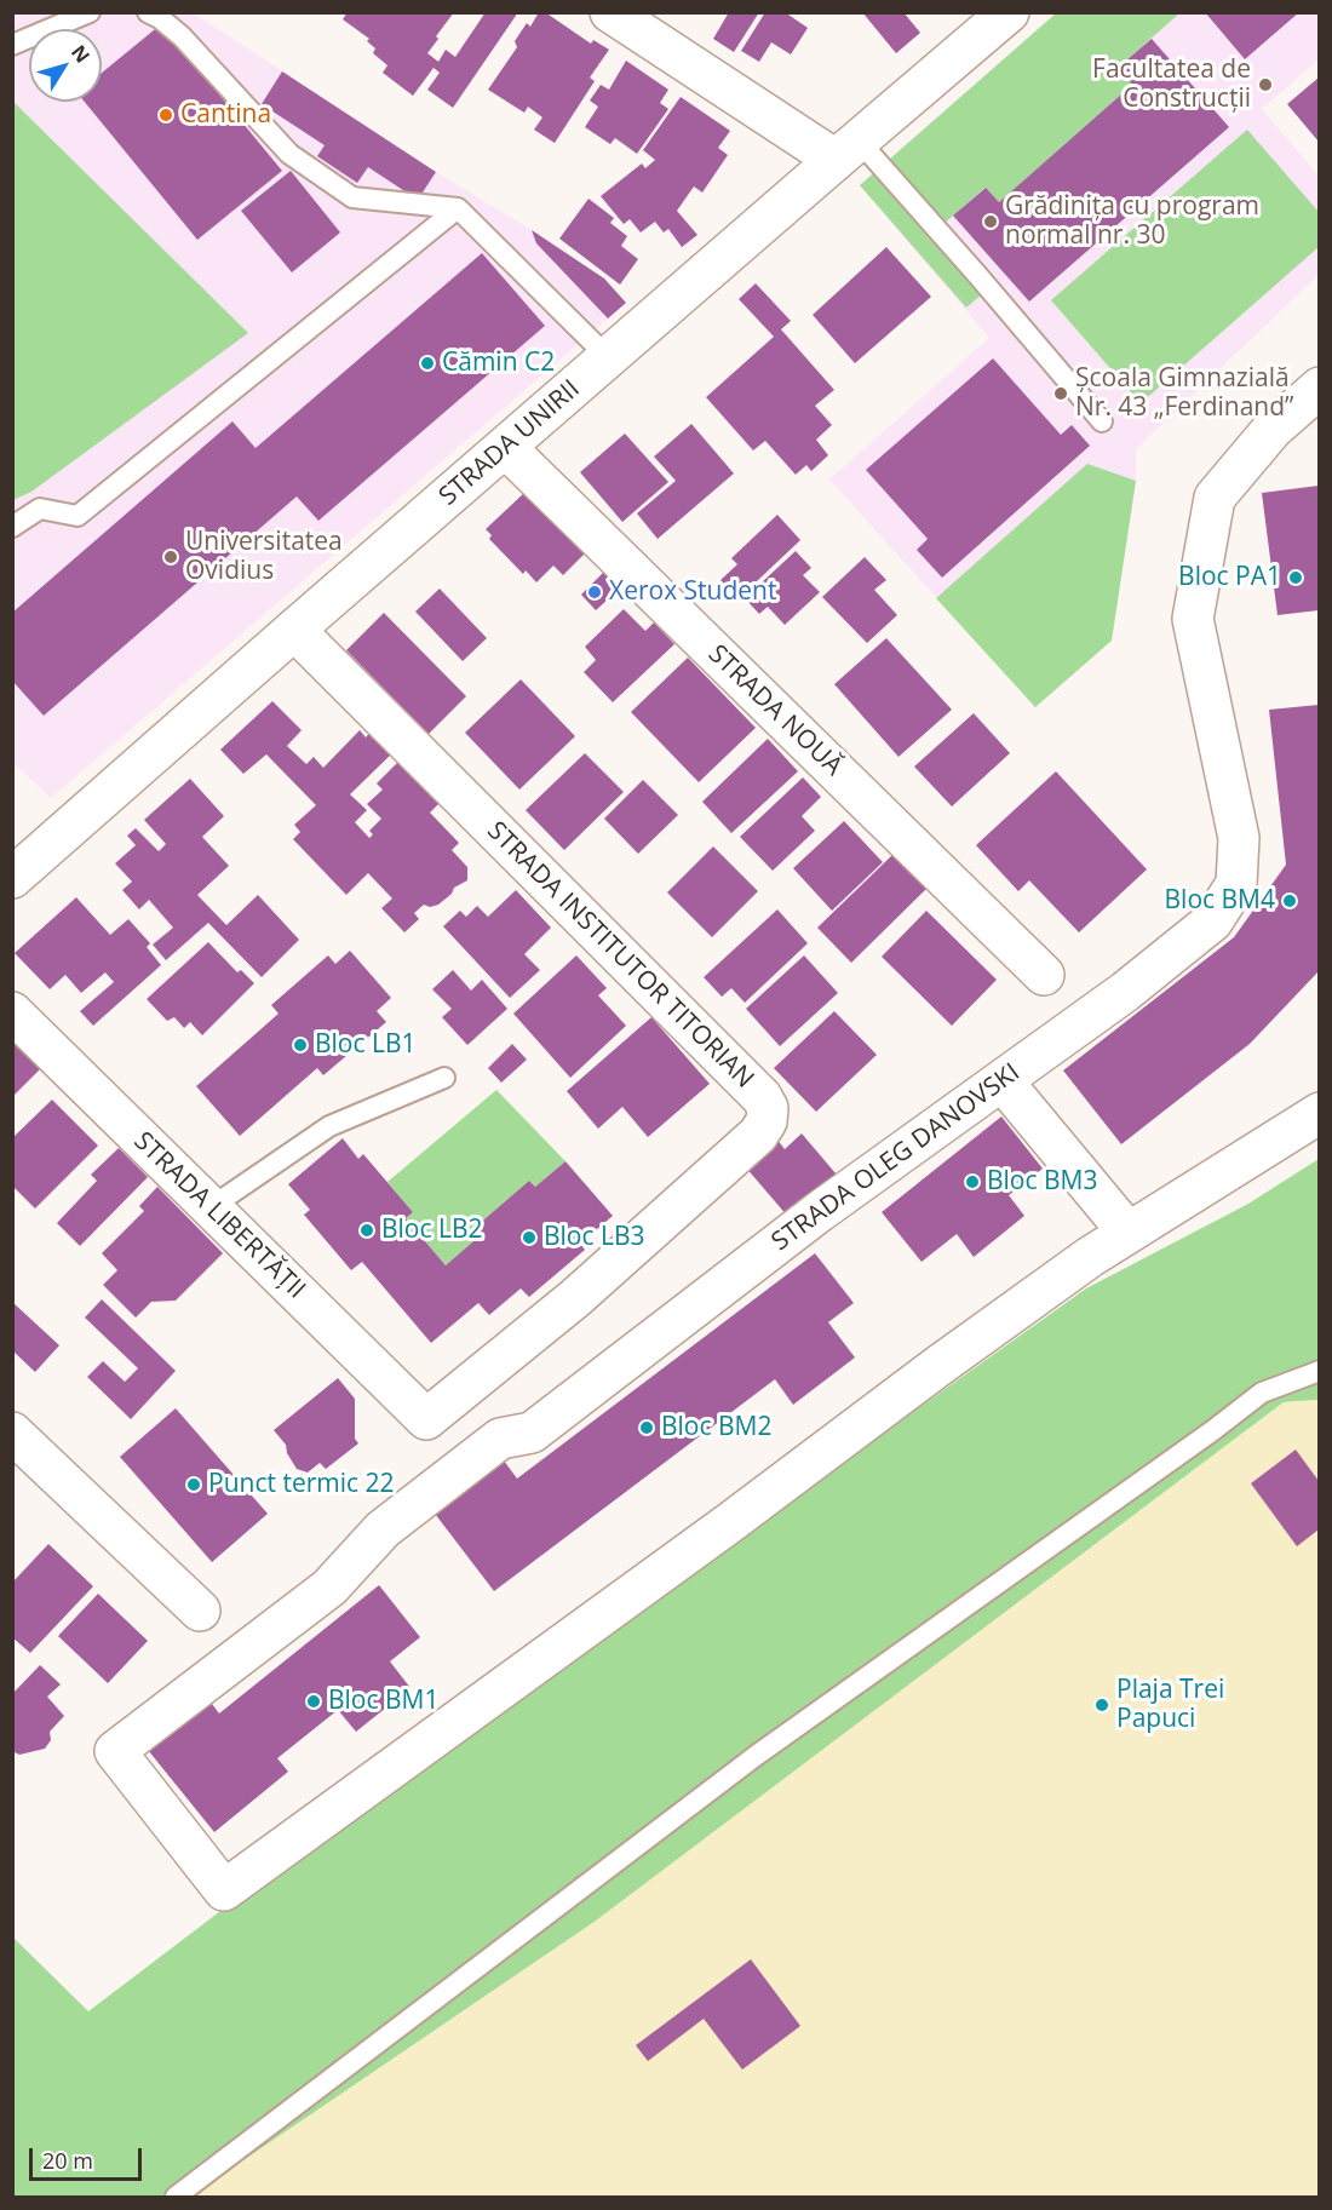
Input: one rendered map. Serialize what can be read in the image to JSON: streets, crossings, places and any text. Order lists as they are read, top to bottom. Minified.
{"streets":{"street":["STRADA UNIRII","STRADA NOUĂ","STRADA INSTITUTOR TITORIAN","STRADA OLEG DANOVSKI","STRADA LIBERTĂȚII"]},"crossings":[["STRADA UNIRII","STRADA NOUĂ"],["STRADA UNIRII","STRADA INSTITUTOR TITORIAN"],["STRADA INSTITUTOR TITORIAN","STRADA LIBERTĂȚII"]],"places":["Facultatea de Construcții","Cantina","Grădinița cu program normal nr. 30","Cămin C2","Școala Gimnazială Nr. 43 „Ferdinand”","Universitatea Ovidius","Bloc PA1","Xerox Student","Bloc BM4","Bloc LB1","Bloc BM3","Bloc LB2","Bloc LB3","Bloc BM2","Punct termic 22","Bloc BM1","Plaja Trei Papuci"],"scale_bar":"20 m","north":"top right"}
